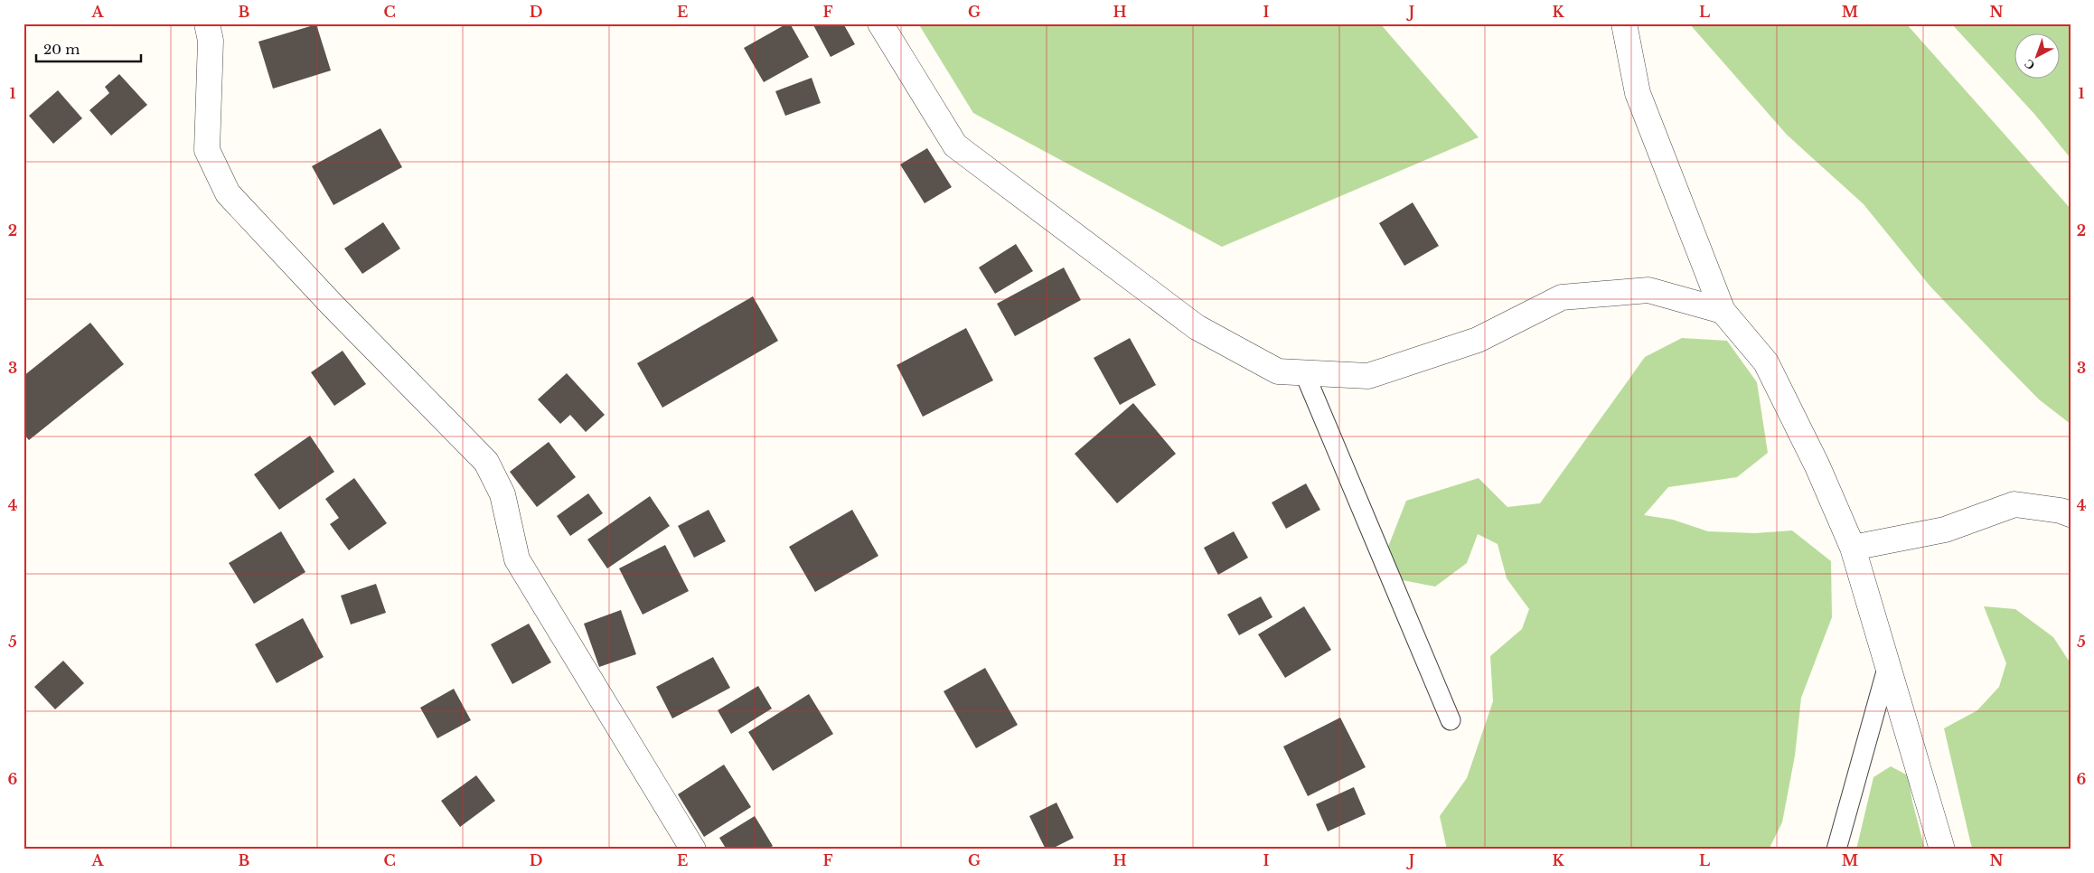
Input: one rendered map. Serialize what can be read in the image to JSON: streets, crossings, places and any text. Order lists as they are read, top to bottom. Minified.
{"scale_bar":"20 m","north":"bottom left","grid":{"columns":["A","B","C","D","E","F","G","H","I","J","K","L","M","N"],"rows":["1","2","3","4","5","6"]}}
